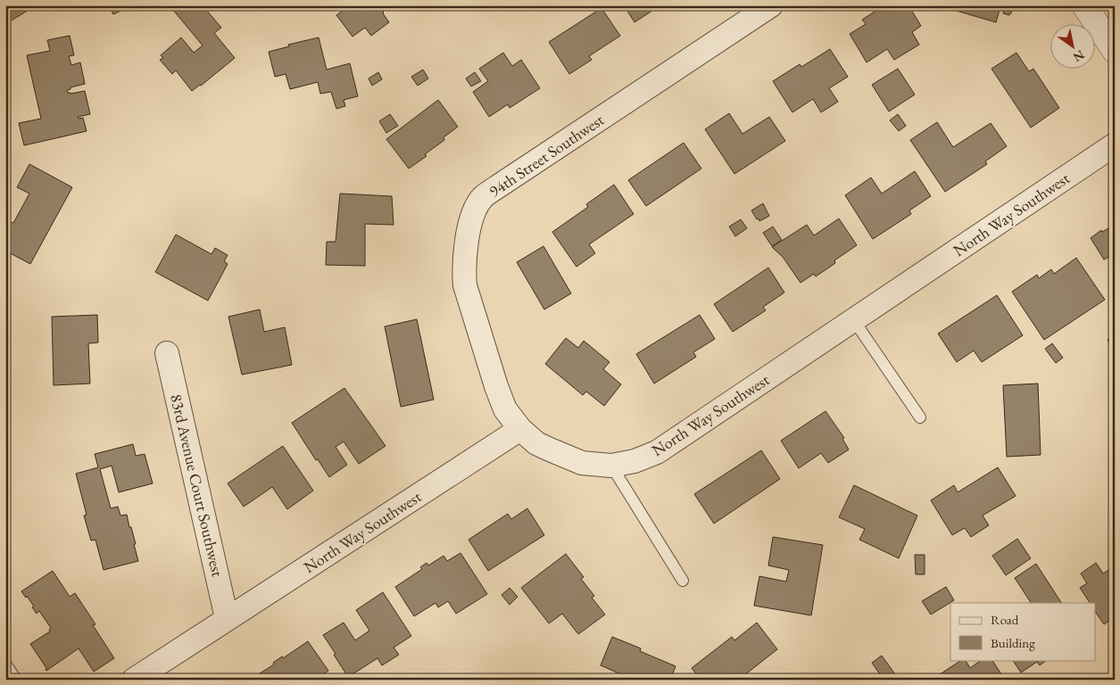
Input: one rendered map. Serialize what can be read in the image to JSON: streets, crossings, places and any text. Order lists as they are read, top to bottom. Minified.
{"streets":{"street":["94th Street Southwest","North Way Southwest","83rd Avenue Court Southwest"]},"crossings":[["94th Street Southwest","North Way Southwest"],["North Way Southwest","83rd Avenue Court Southwest"]],"legend":["Road","Building"],"north":"bottom right"}
